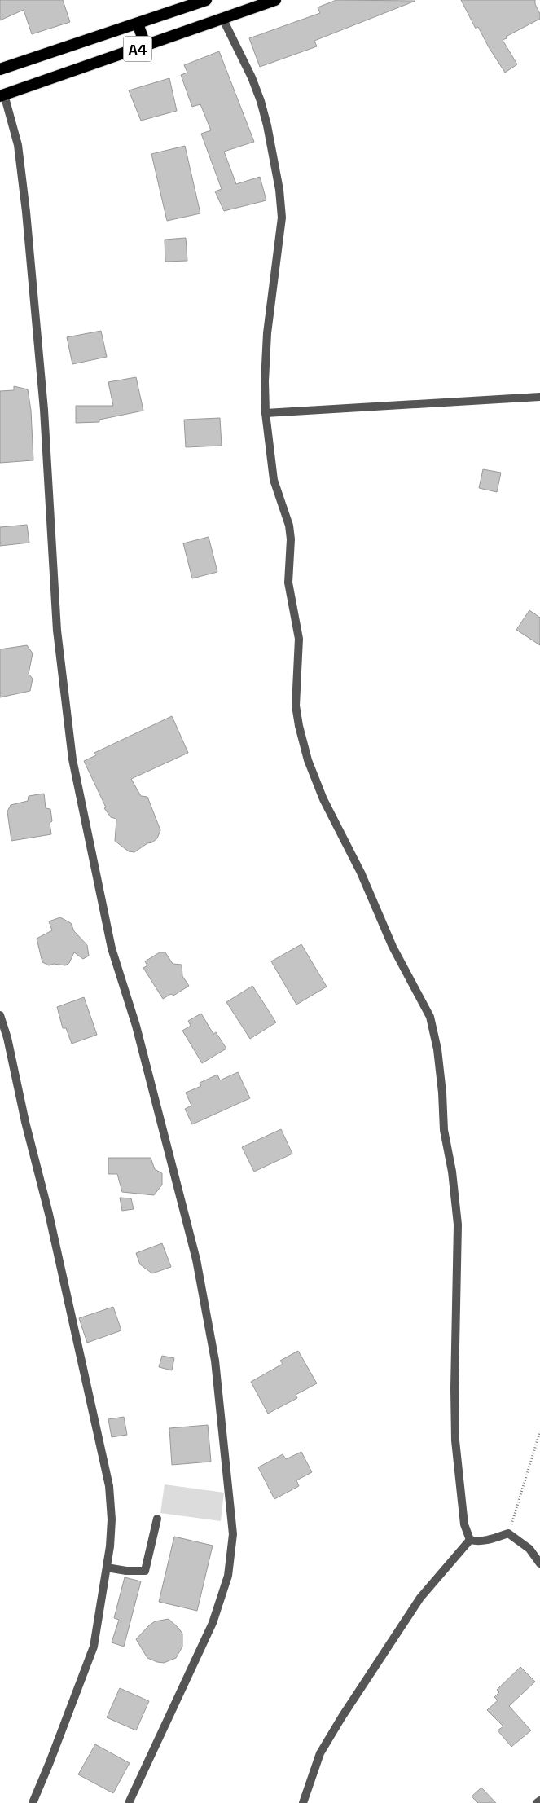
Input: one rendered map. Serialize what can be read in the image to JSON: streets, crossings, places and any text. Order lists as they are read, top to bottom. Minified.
{"streets":{"highway":["A4"]}}
